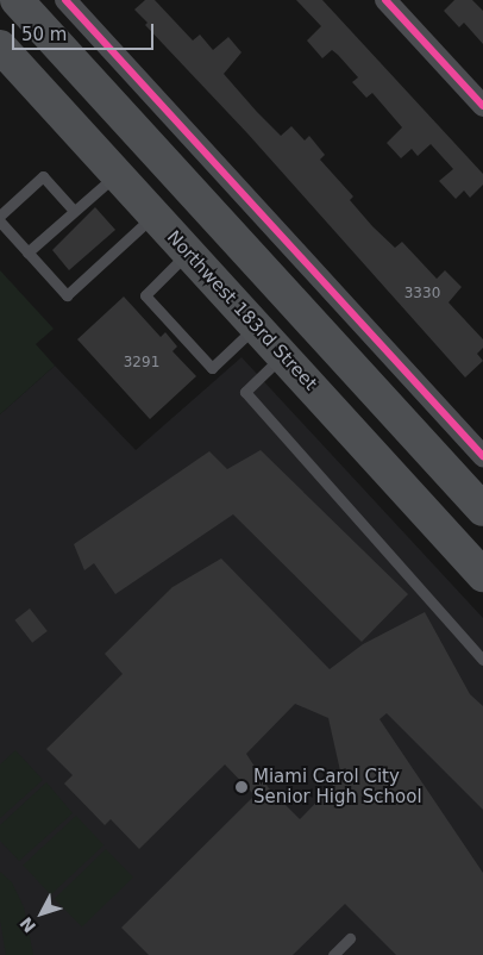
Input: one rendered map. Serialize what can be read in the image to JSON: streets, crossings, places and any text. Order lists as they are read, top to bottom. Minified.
{"streets":{"main road":["Northwest 183rd Street"]},"places":["Miami Carol City Senior High School"],"house_numbers":["3330","3291"],"scale_bar":"50 m","north":"bottom left"}
